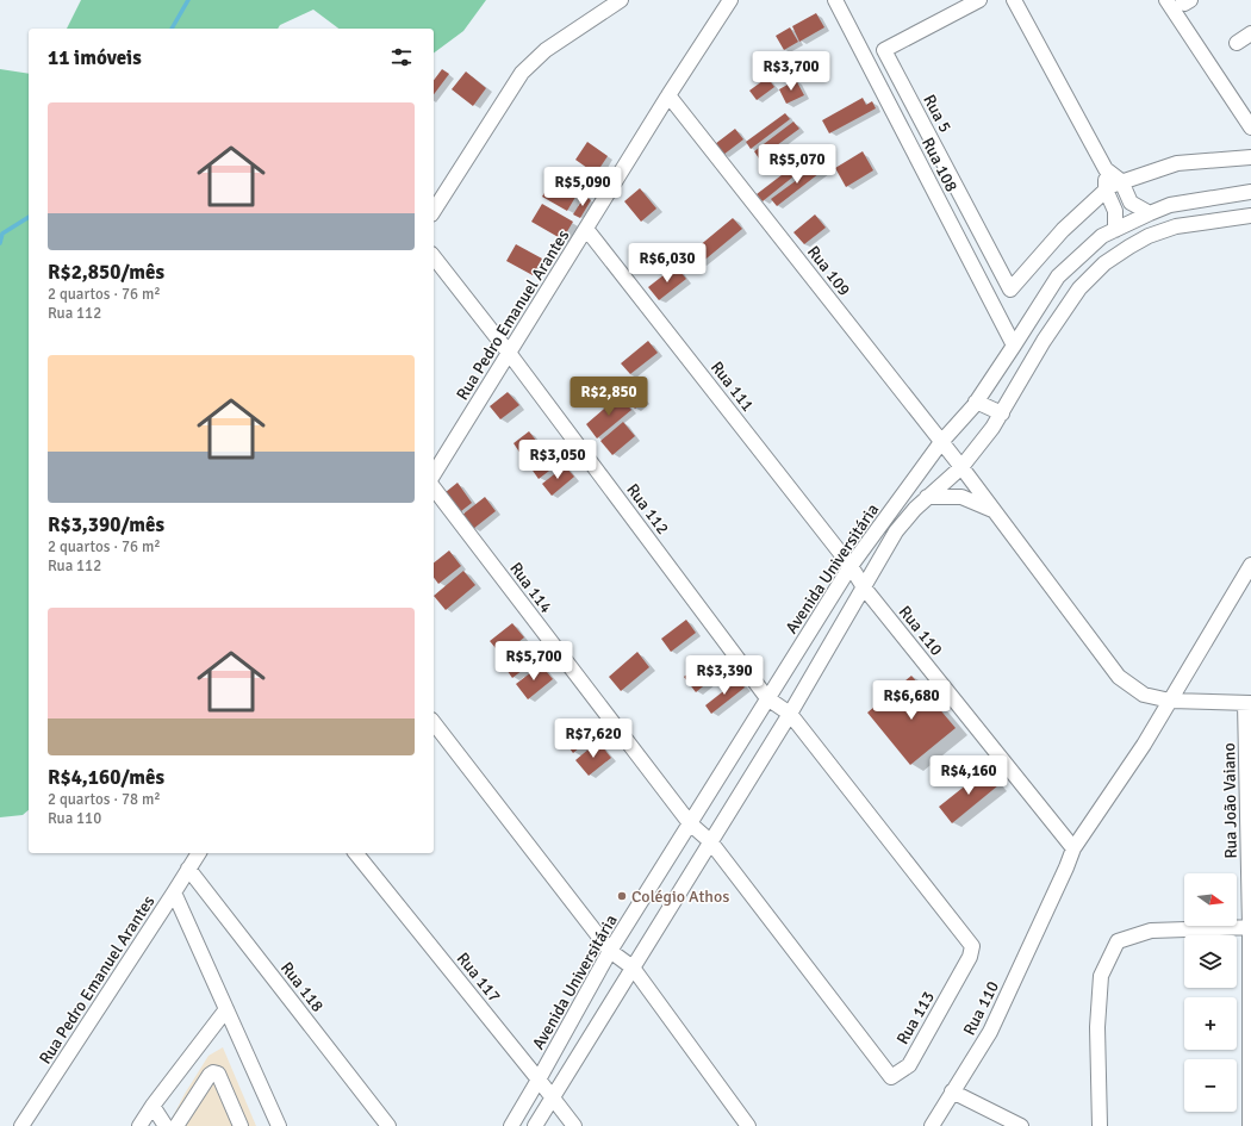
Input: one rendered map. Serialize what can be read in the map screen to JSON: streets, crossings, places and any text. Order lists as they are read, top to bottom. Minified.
{"streets":{"street":["Rua 5","Rua 108","Rua 109","Rua Pedro Emanuel Arantes","Rua 111","Rua 112","Avenida Universitária","Rua 114","Rua 110","Rua João Vaiano","Rua 117","Rua 118","Rua 113"]},"crossings":[["Rua 108","Avenida Universitária"],["Rua 109","Rua Pedro Emanuel Arantes"],["Rua 109","Avenida Universitária"],["Rua Pedro Emanuel Arantes","Rua 111"],["Rua Pedro Emanuel Arantes","Rua 112"],["Rua Pedro Emanuel Arantes","Rua 118"],["Rua 111","Avenida Universitária"],["Rua 111","Rua 110"],["Rua 112","Avenida Universitária"],["Rua 112","Rua 113"],["Avenida Universitária","Rua 114"],["Avenida Universitária","Rua 110"],["Avenida Universitária","Rua 117"],["Avenida Universitária","Rua 113"],["Rua 114","Rua 113"]],"places":["Colégio Athos"],"north":"right","page":{"heading":"11 imóveis","price":["R$3,700","R$5,070","R$5,090","R$6,030","R$2,850","R$3,050","R$5,700","R$3,390","R$6,680","R$7,620","R$4,160"],"list":[{"name":"R$2,850/mês","note":"2 quartos · 76 m² · Rua 112"},{"name":"R$3,390/mês","note":"2 quartos · 76 m² · Rua 112"},{"name":"R$4,160/mês","note":"2 quartos · 78 m² · Rua 110"}],"map_buttons":["+","−"]}}
